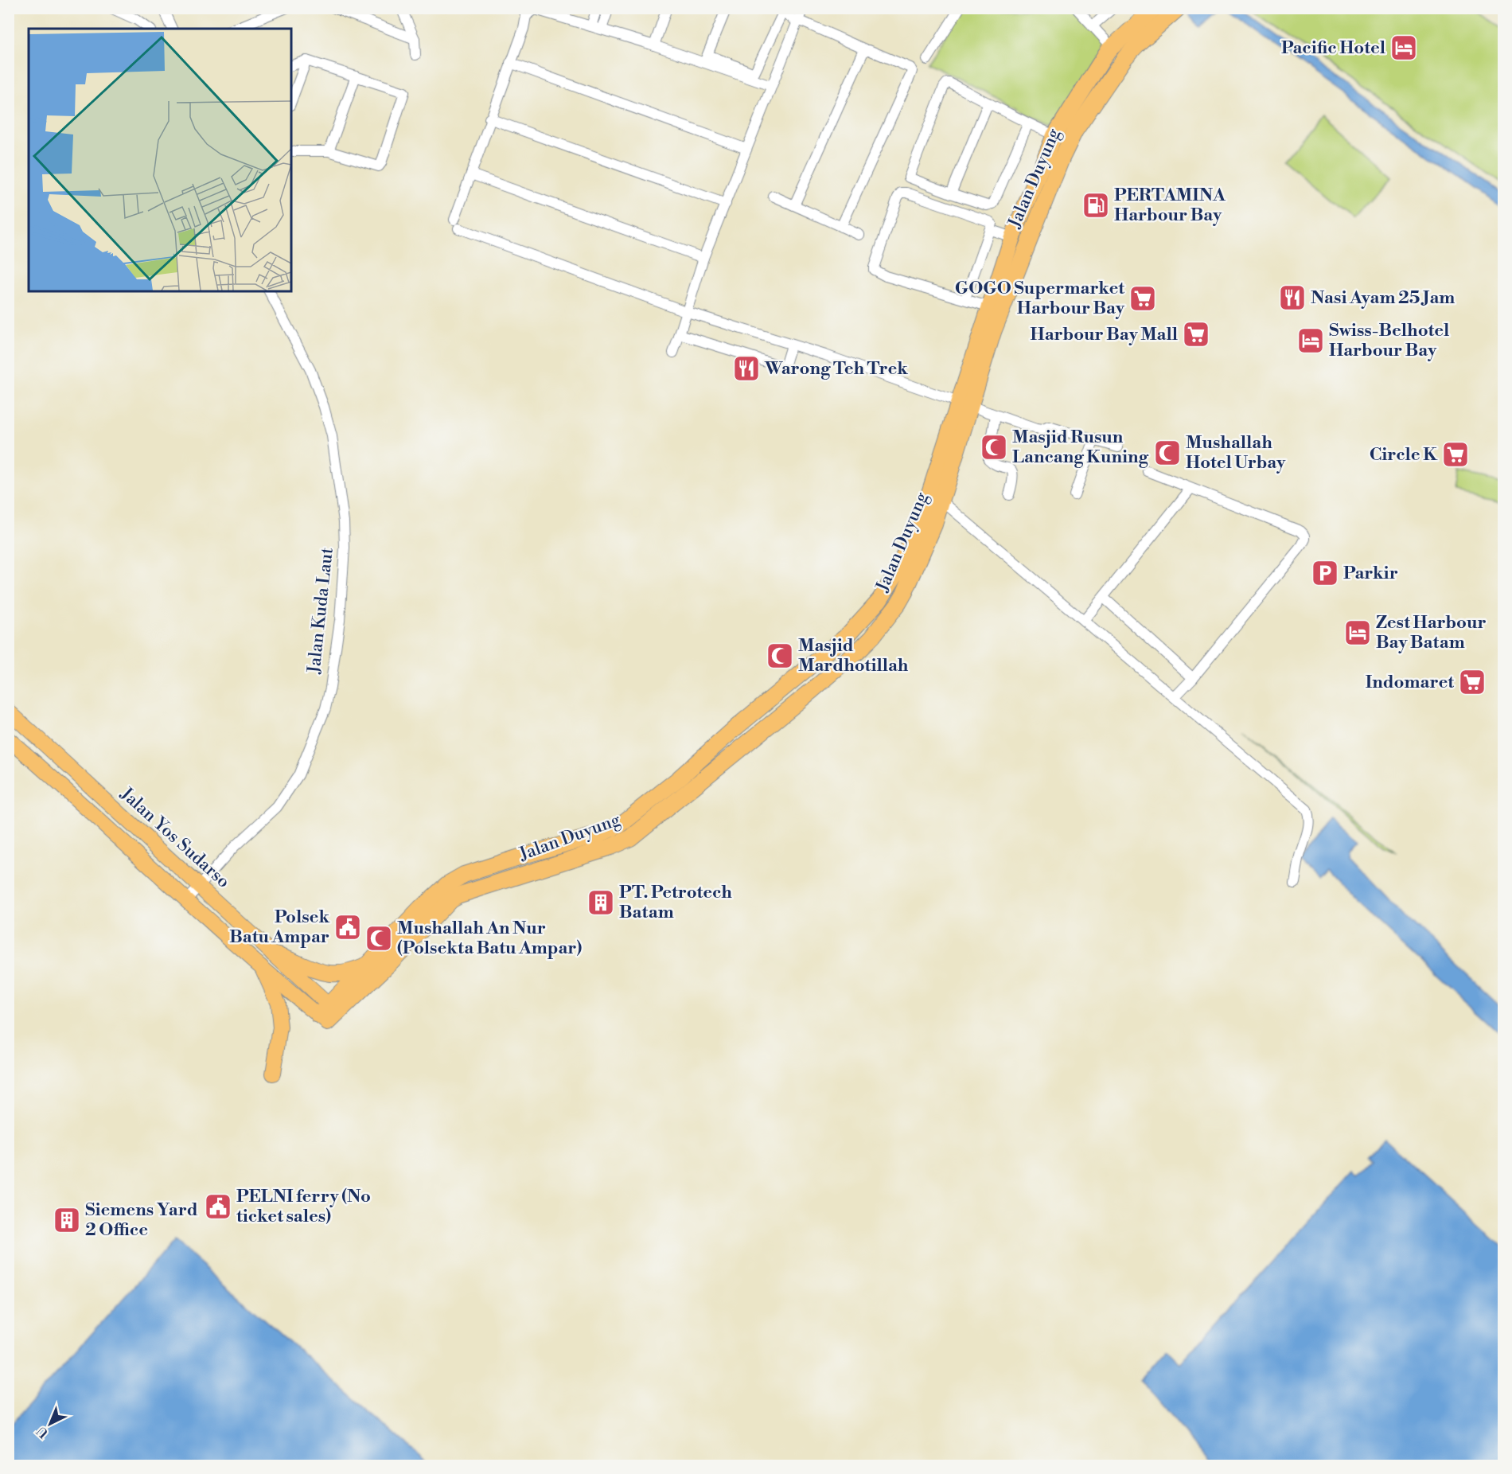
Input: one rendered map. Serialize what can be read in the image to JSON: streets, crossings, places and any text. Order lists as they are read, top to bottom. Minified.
{"streets":{"highway":["Jalan Duyung"],"main road":["Jalan Yos Sudarso"],"street":["Jalan Kuda Laut"]},"crossings":[["Jalan Duyung","Jalan Yos Sudarso"],["Jalan Kuda Laut","Jalan Yos Sudarso"]],"places":{"hotel":["Pacific Hotel","Swiss-Belhotel Harbour Bay","Zest Harbour Bay Batam"],"fuel station":["PERTAMINA Harbour Bay"],"restaurant":["Nasi Ayam 25 Jam","Warong Teh Trek"],"supermarket":["GOGO Supermarket Harbour Bay","Harbour Bay Mall","Circle K","Indomaret"],"mosque":["Masjid Rusun Lancang Kuning","Mushallah Hotel Urbay","Masjid Mardhotillah","Mushallah An Nur (Polsekta Batu Ampar)"],"parking":["Parkir"],"building":["PT. Petrotech Batam","Siemens Yard 2 Office"],"public building":["Polsek Batu Ampar","PELNI ferry (No ticket sales)"]},"north":"bottom left"}
